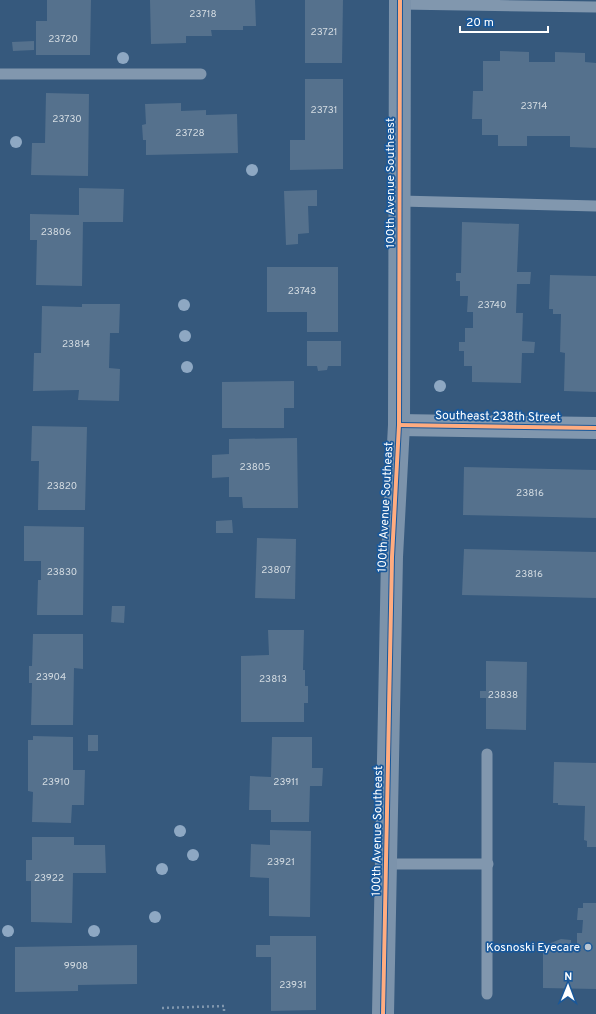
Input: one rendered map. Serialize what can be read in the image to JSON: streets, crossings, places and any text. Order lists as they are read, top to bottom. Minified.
{"streets":{"street":["100th Avenue Southeast","Southeast 238th Street"]},"crossings":[["100th Avenue Southeast","Southeast 238th Street"]],"places":["Kosnoski Eyecare"],"house_numbers":["23718","23721","23720","23714","23731","23730","23728","23806","23743","23740","23814","23805","23820","23816","23807","23830","23816","23904","23813","23838","23910","23911","23921","23922","9908","23931"],"scale_bar":"20 m","north":"top"}
